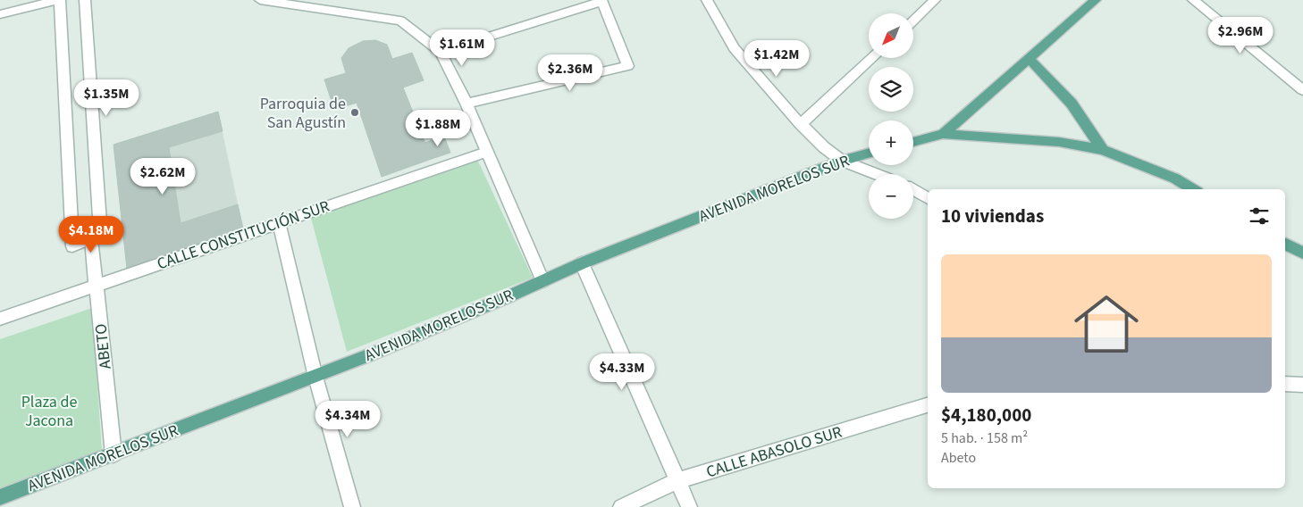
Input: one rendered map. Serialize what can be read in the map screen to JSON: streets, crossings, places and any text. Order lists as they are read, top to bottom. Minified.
{"streets":{"main road":["AVENIDA MORELOS SUR"],"street":["CALLE CONSTITUCIÓN SUR","ABETO","CALLE ABASOLO SUR"]},"crossings":[["AVENIDA MORELOS SUR","ABETO"],["CALLE CONSTITUCIÓN SUR","ABETO"]],"parks":["Plaza de Jacona"],"places":["Parroquia de San Agustín"],"north":"bottom left","page":{"map_buttons":["+","−"],"price":["$2.96M","$1.61M","$1.42M","$2.36M","$1.35M","$1.88M","$2.62M","$4.18M","$4.33M","$4.34M"],"heading":"10 viviendas","list":[{"name":"$4,180,000","note":"5 hab. · 158 m² · Abeto"}]}}
